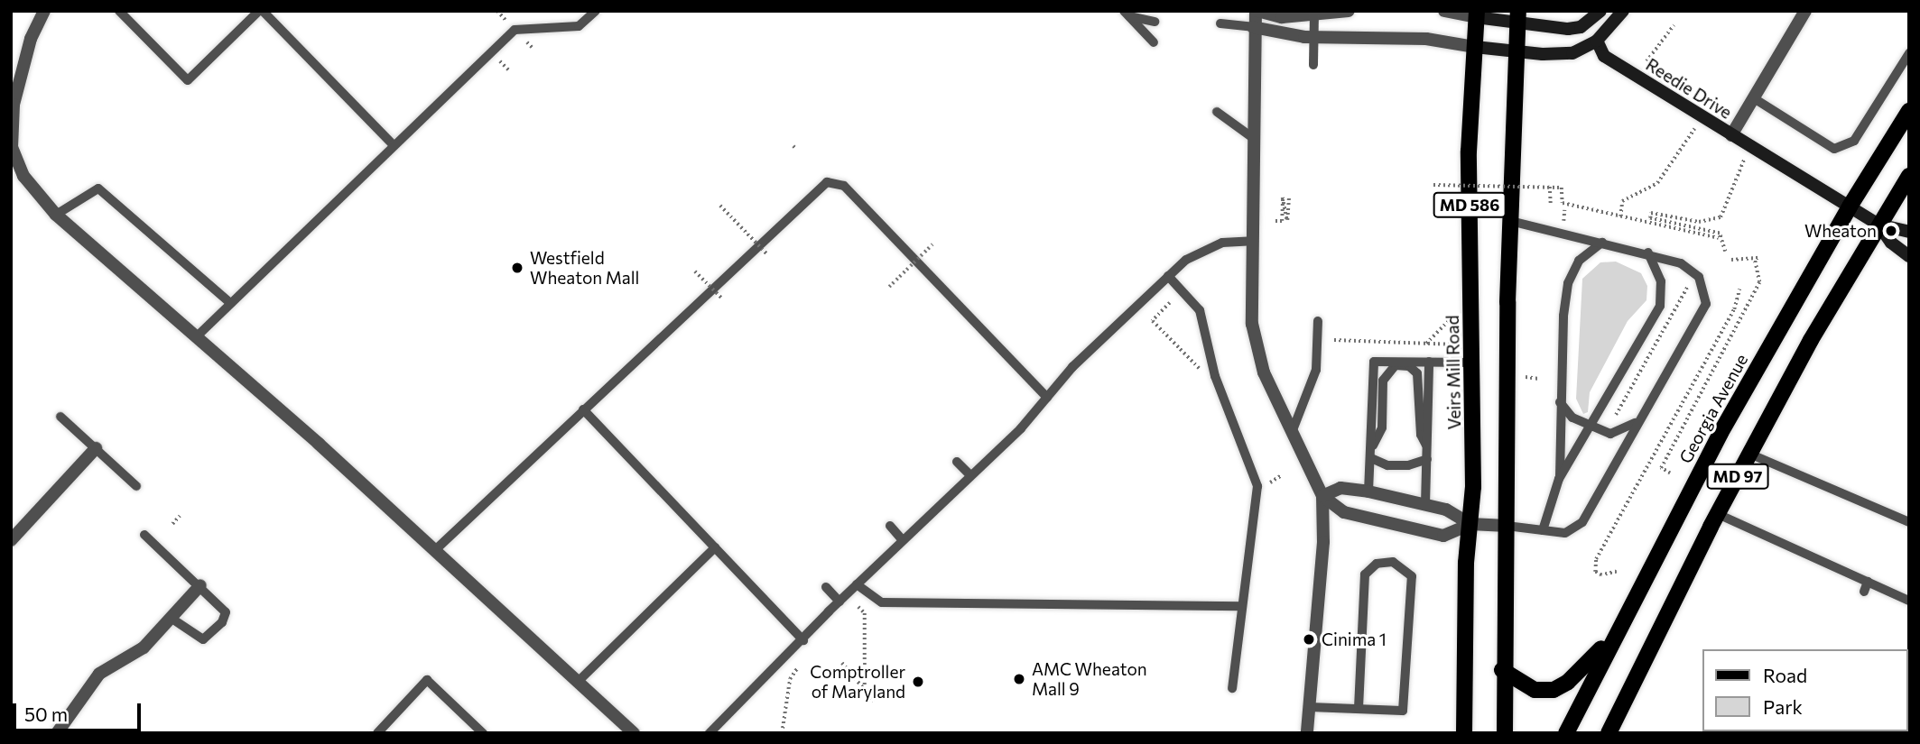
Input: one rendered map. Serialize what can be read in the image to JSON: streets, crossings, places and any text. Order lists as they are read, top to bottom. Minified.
{"streets":{"main road":["MD 586","Veirs Mill Road","Georgia Avenue","MD 97"],"street":["Reedie Drive"]},"crossings":[["Reedie Drive","Georgia Avenue"],["Reedie Drive","MD 97"]],"places":["Wheaton","Westfield Wheaton Mall","Cinima 1","AMC Wheaton Mall 9","Comptroller of Maryland"],"legend":["Road","Park"],"scale_bar":"50 m"}
